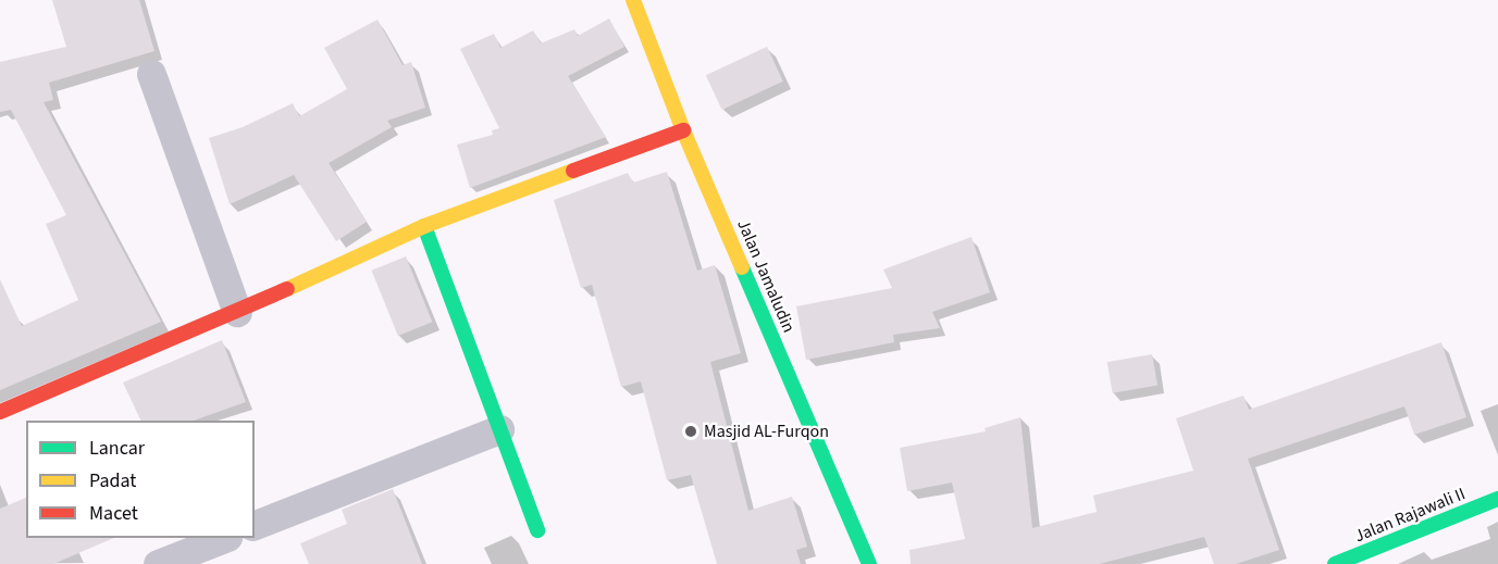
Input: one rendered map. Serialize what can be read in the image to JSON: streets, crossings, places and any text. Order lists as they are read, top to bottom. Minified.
{"streets":{"street":["Jalan Jamaludin","Jalan Rajawali II"]},"places":["Masjid AL-Furqon"],"legend":["Lancar","Padat","Macet"]}
